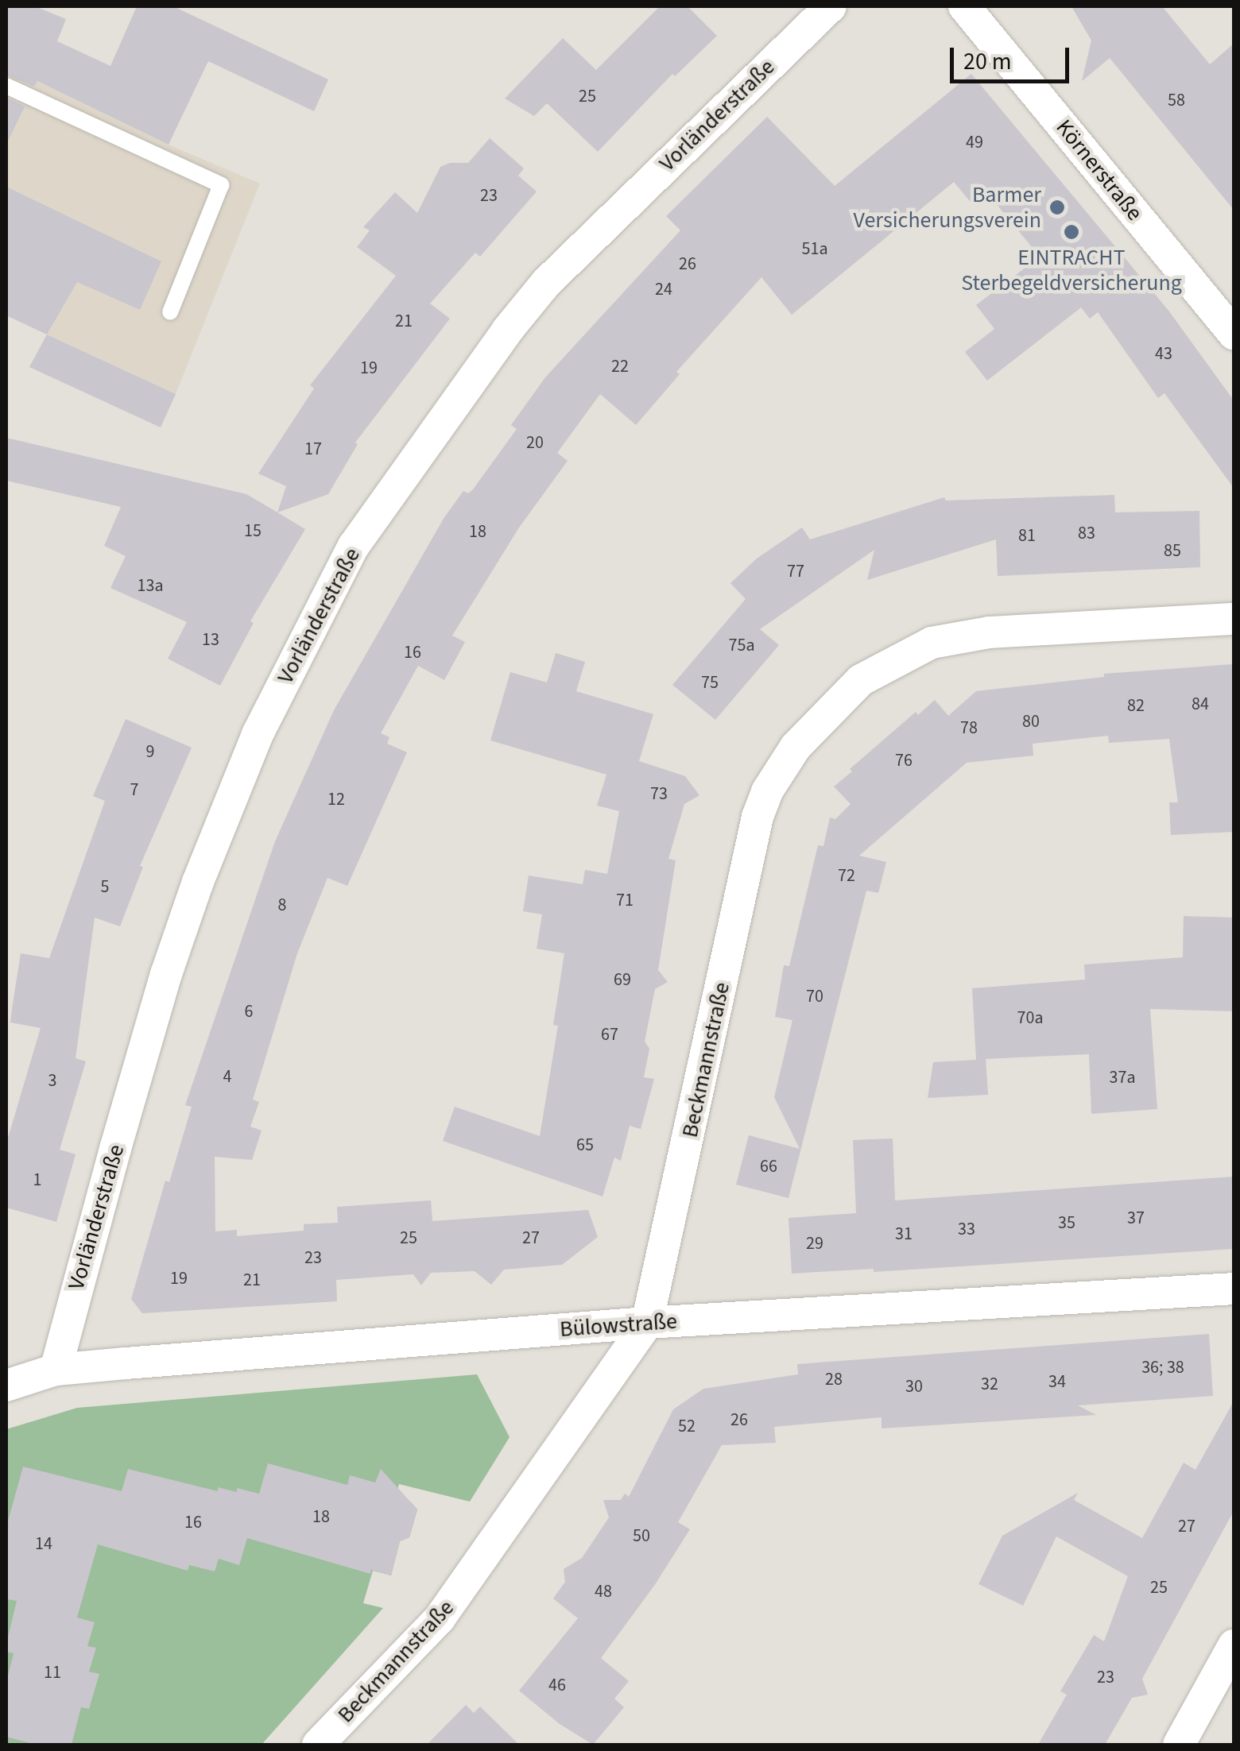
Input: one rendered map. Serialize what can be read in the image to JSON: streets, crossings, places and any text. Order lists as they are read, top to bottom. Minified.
{"streets":{"street":["Vorländerstraße","Körnerstraße","Beckmannstraße","Bülowstraße"]},"crossings":[["Vorländerstraße","Bülowstraße"],["Beckmannstraße","Bülowstraße"]],"places":["Barmer Versicherungsverein","EINTRACHT Sterbegeldversicherung"],"house_numbers":["25","58","49","23","51a","26","24","21","43","22","19","20","17","15","18","83","81","85","77","13a","13","75a","16","75","84","82","80","78","9","76","7","73","12","72","5","71","8","69","70","6","70a","67","4","37a","3","65","66","1","37","35","33","31","25","27","29","23","19","21","36; 38","28","34","32","30","26","52","18","16","27","50","14","25","48","11","23","46"],"scale_bar":"20 m"}
